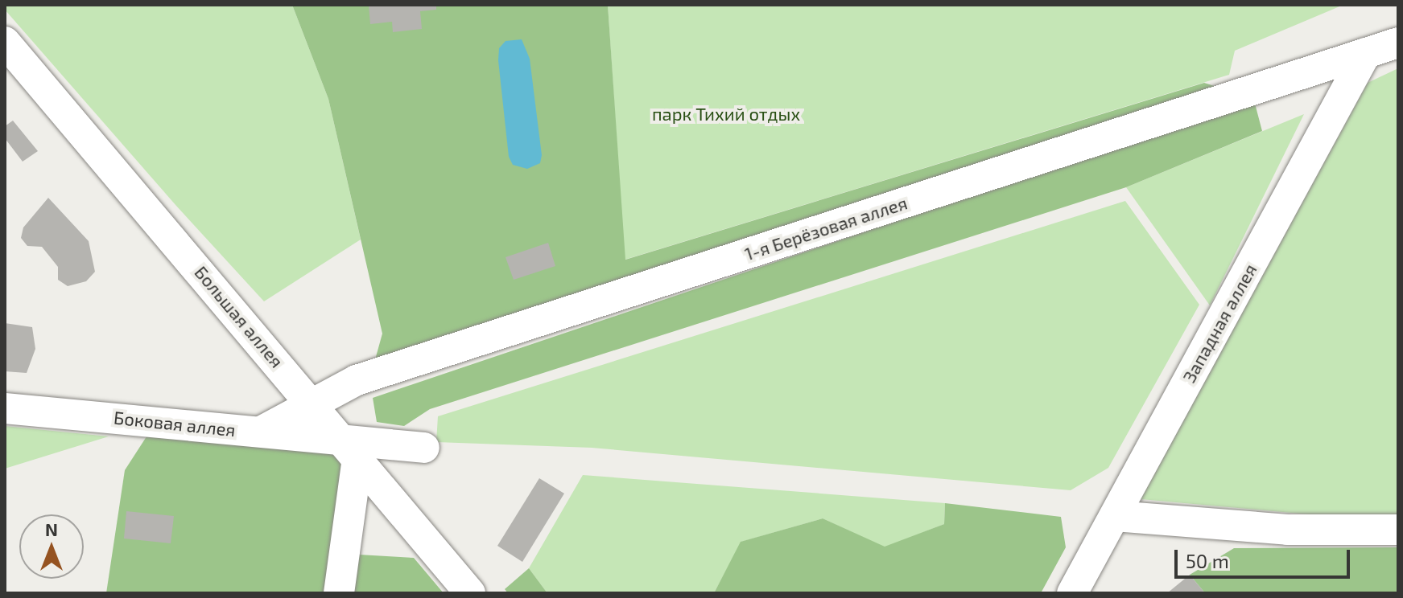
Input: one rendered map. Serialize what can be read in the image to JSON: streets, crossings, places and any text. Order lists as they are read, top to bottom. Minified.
{"streets":{"street":["1-я Берёзовая аллея","Большая аллея","Западная аллея","Боковая аллея"]},"crossings":[["1-я Берёзовая аллея","Большая аллея"],["1-я Берёзовая аллея","Западная аллея"],["1-я Берёзовая аллея","Боковая аллея"],["Большая аллея","Боковая аллея"]],"parks":["парк Тихий отдых"],"scale_bar":"50 m","north":"top"}
